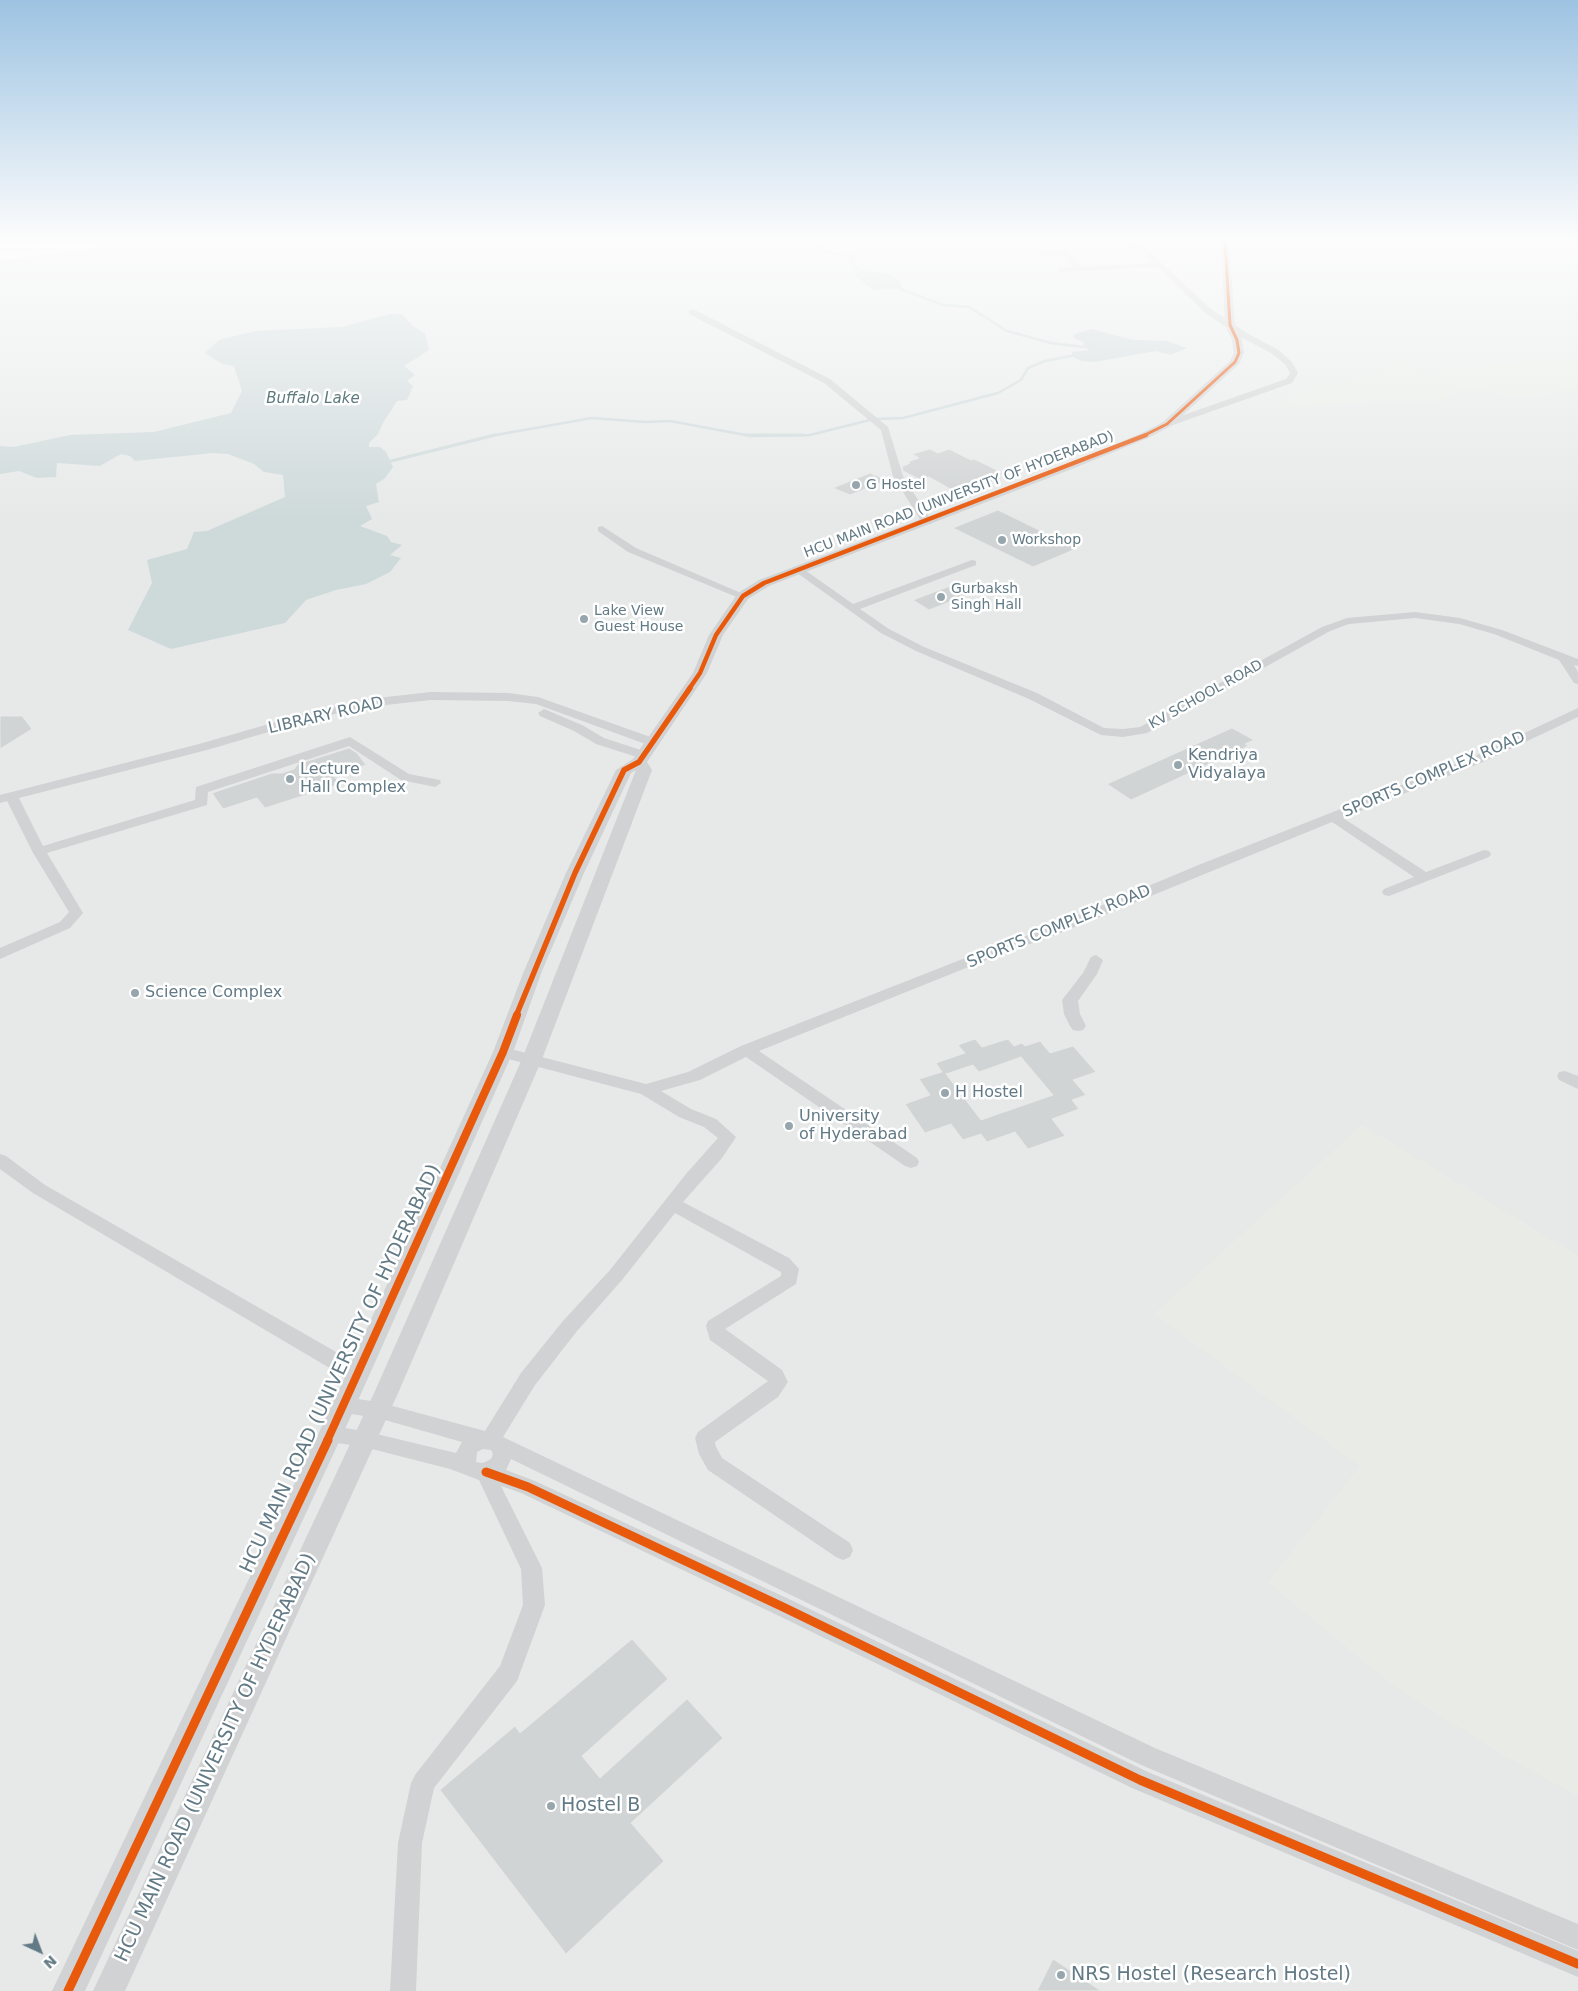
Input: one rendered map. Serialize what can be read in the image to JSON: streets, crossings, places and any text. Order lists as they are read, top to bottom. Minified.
{"streets":{"street":["HCU MAIN ROAD (UNIVERSITY OF HYDERABAD)","KV SCHOOL ROAD","LIBRARY ROAD","SPORTS COMPLEX ROAD"]},"crossings":[["HCU MAIN ROAD (UNIVERSITY OF HYDERABAD)","KV SCHOOL ROAD"],["HCU MAIN ROAD (UNIVERSITY OF HYDERABAD)","LIBRARY ROAD"]],"water":["Buffalo Lake"],"places":["G Hostel","Workshop","Gurbaksh Singh Hall","Lake View Guest House","Kendriya Vidyalaya","Lecture Hall Complex","Science Complex","H Hostel","University of Hyderabad","Hostel B","NRS Hostel (Research Hostel)"],"north":"bottom right"}
